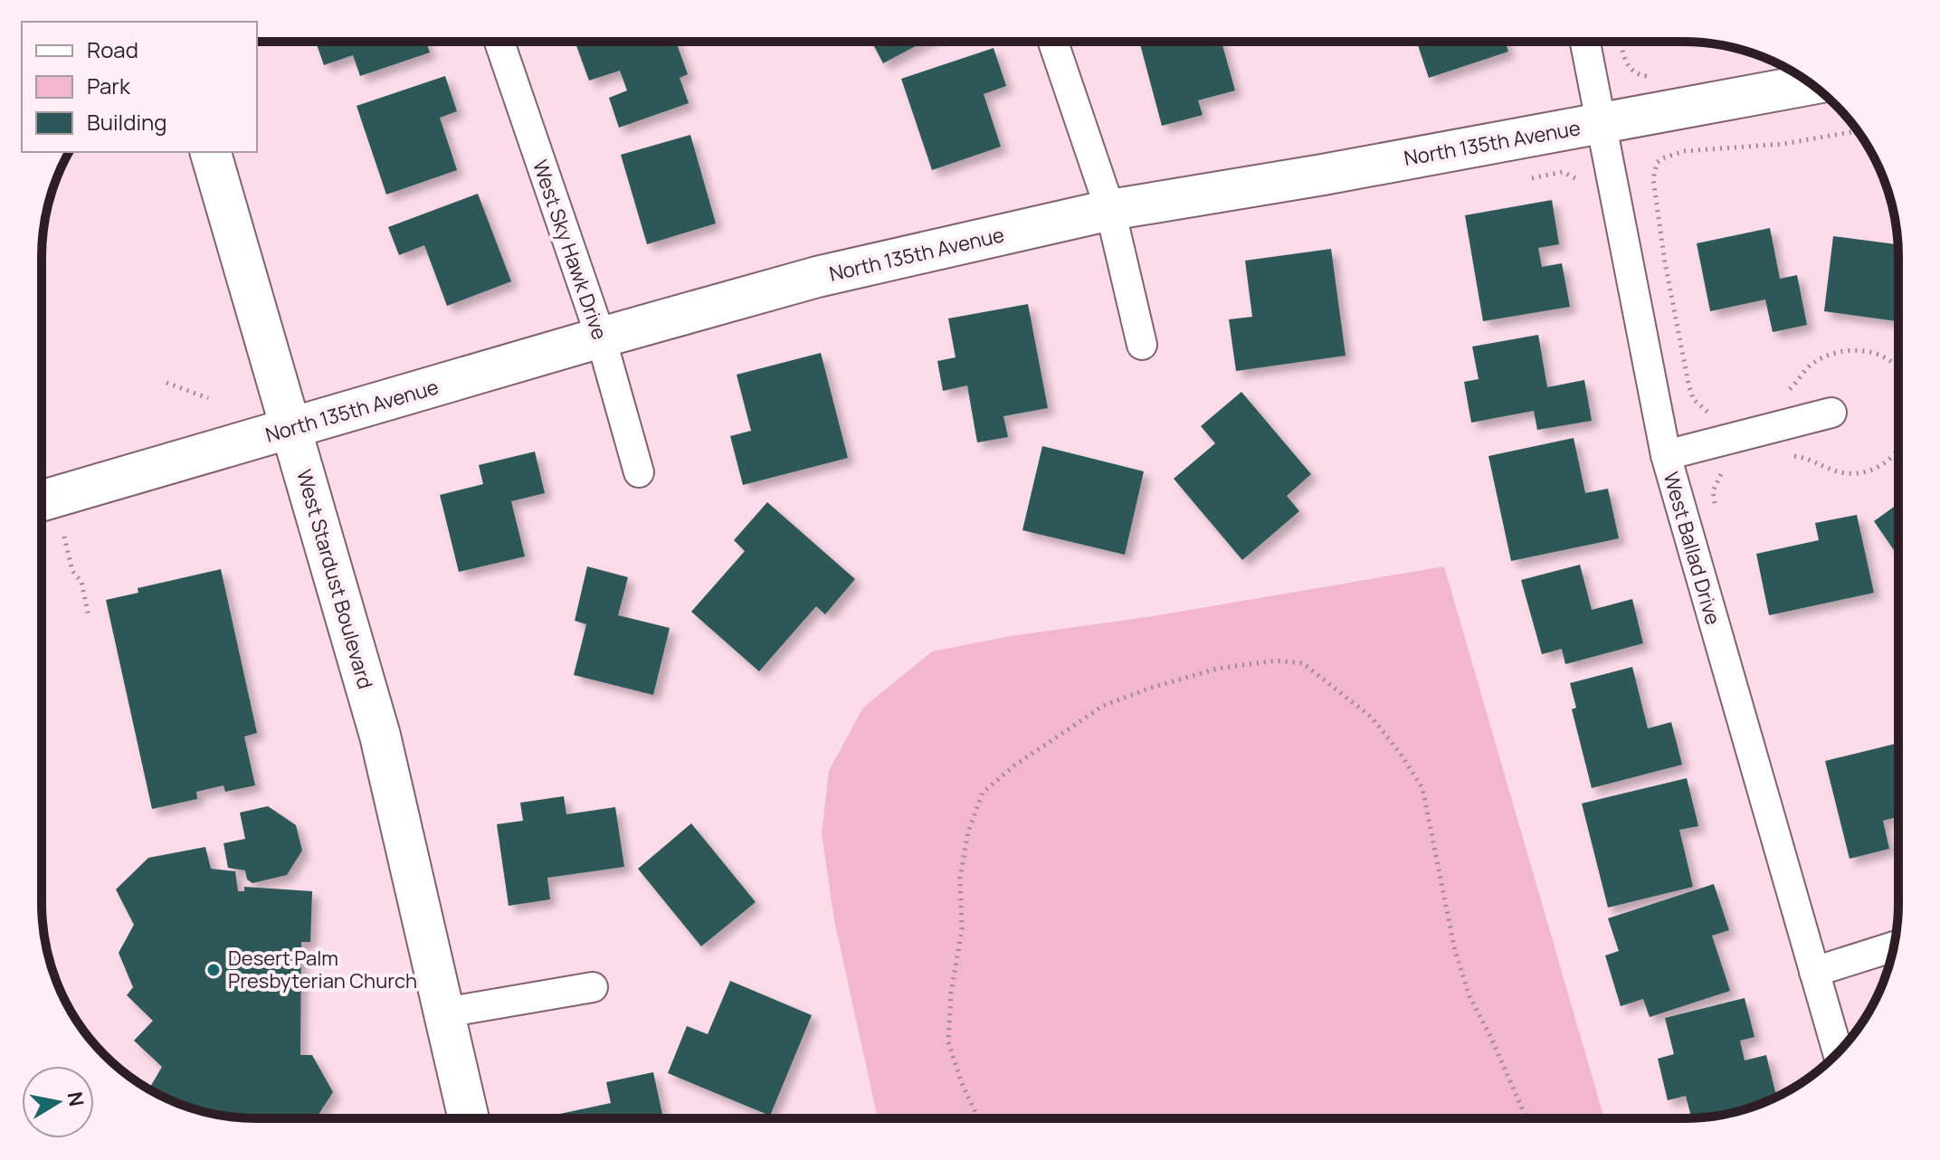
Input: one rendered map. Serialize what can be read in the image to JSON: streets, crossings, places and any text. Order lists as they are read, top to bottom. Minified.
{"streets":{"street":["North 135th Avenue","West Sky Hawk Drive","West Ballad Drive","West Stardust Boulevard"]},"crossings":[["North 135th Avenue","West Sky Hawk Drive"],["North 135th Avenue","West Ballad Drive"],["North 135th Avenue","West Stardust Boulevard"]],"places":["Desert Palm Presbyterian Church"],"legend":["Road","Park","Building"],"north":"right"}
